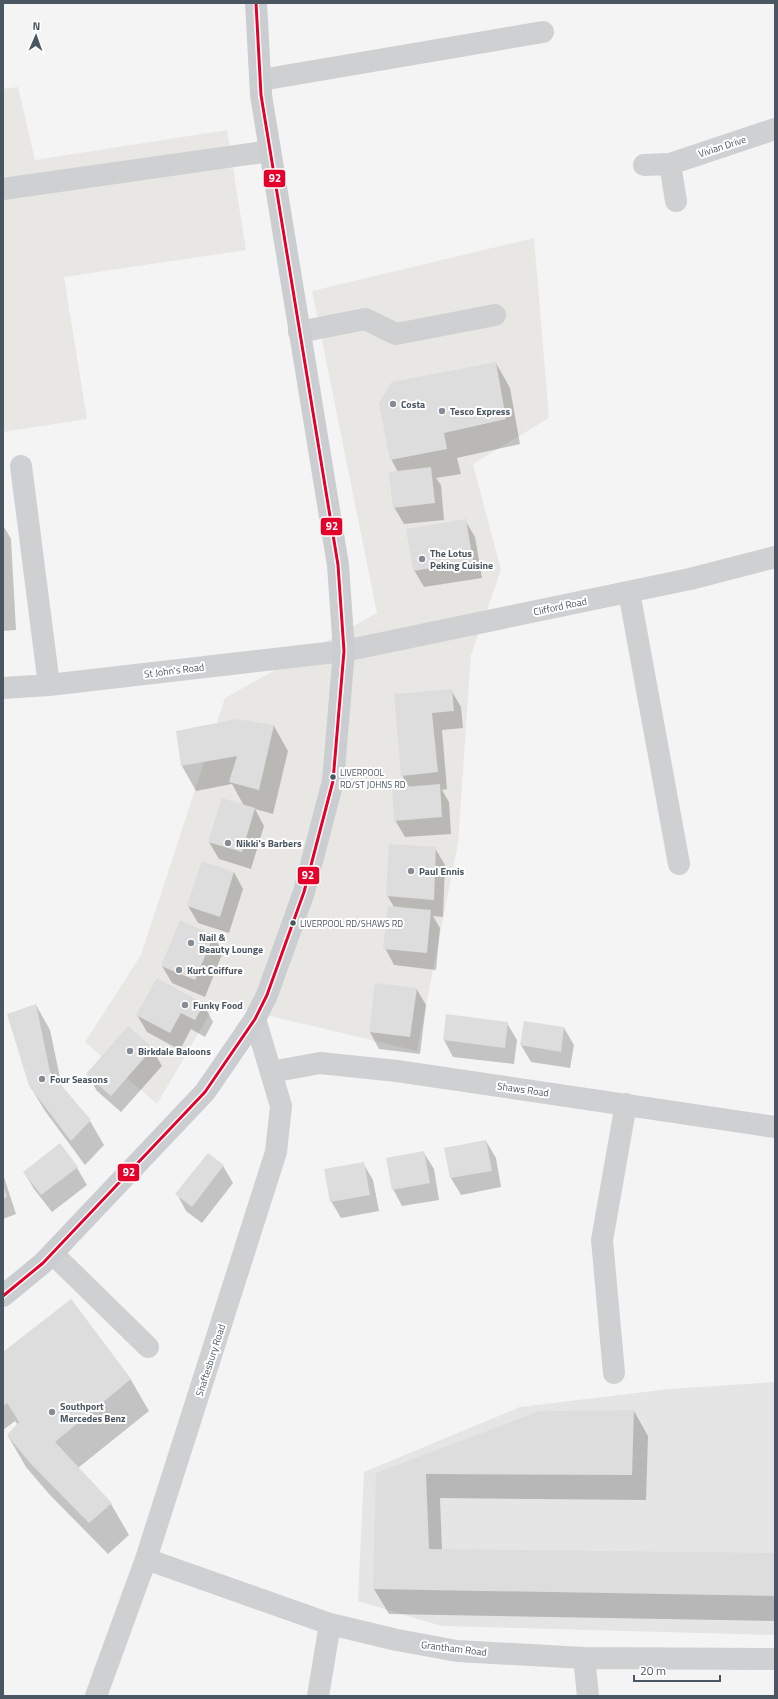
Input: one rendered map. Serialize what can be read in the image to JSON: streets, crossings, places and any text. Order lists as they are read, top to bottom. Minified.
{"streets":{"street":["Vivian Drive","Clifford Road","St John's Road","Shaws Road","Shaftesbury Road","Grantham Road"]},"crossings":[["Clifford Road","St John's Road"],["Shaws Road","Shaftesbury Road"],["Shaftesbury Road","Grantham Road"]],"places":["Costa","Tesco Express","The Lotus Peking Cuisine","LIVERPOOL RD/ST JOHNS RD","Nikki's Barbers","Paul Ennis","LIVERPOOL RD/SHAWS RD","Nail & Beauty Lounge","Kurt Coiffure","Funky Food","Birkdale Baloons","Four Seasons","Southport Mercedes Benz"],"lines":["transit line 92"],"scale_bar":"20 m","north":"top"}
